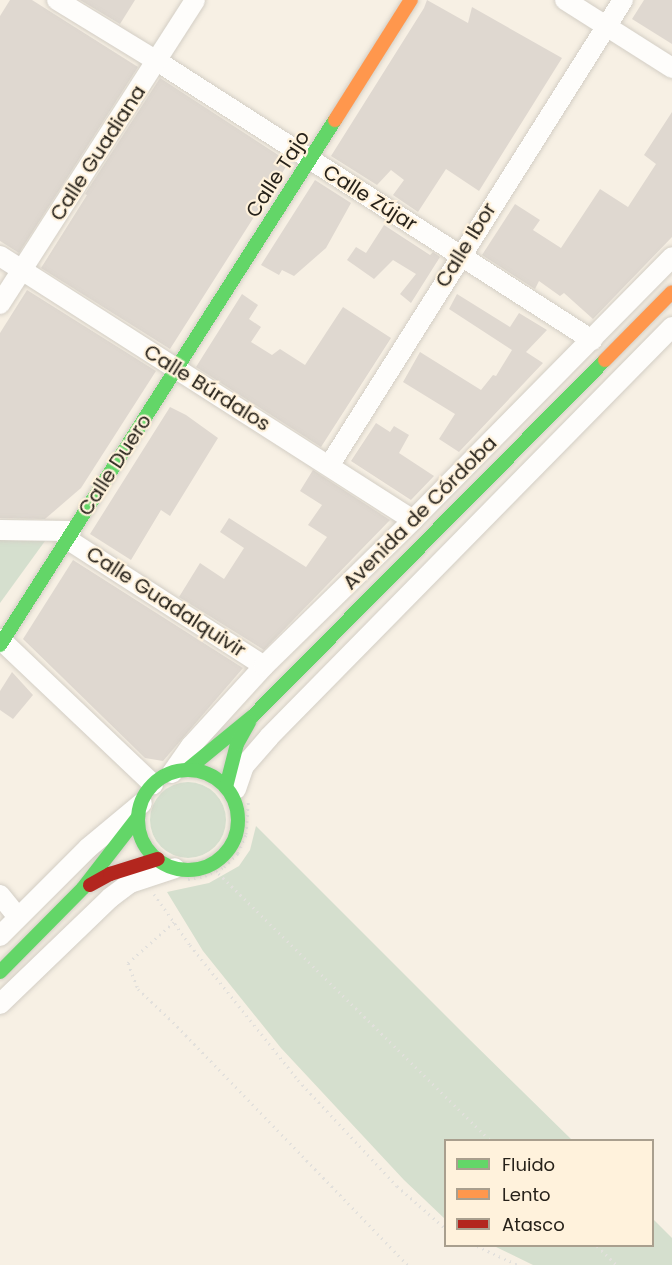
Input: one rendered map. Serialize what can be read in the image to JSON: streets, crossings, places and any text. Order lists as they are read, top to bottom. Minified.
{"streets":{"street":["Calle Guadiana","Calle Tajo","Calle Zújar","Calle Ibor","Calle Búrdalos","Calle Duero","Avenida de Córdoba","Calle Guadalquivir"]},"crossings":[["Calle Guadiana","Calle Zújar"],["Calle Guadiana","Calle Búrdalos"],["Calle Tajo","Calle Zújar"],["Calle Tajo","Calle Búrdalos"],["Calle Tajo","Calle Duero"],["Calle Zújar","Calle Ibor"],["Calle Zújar","Avenida de Córdoba"],["Calle Ibor","Calle Búrdalos"],["Calle Búrdalos","Calle Duero"],["Calle Búrdalos","Avenida de Córdoba"],["Calle Duero","Calle Guadalquivir"],["Avenida de Córdoba","Calle Guadalquivir"]],"legend":["Fluido","Lento","Atasco"]}
